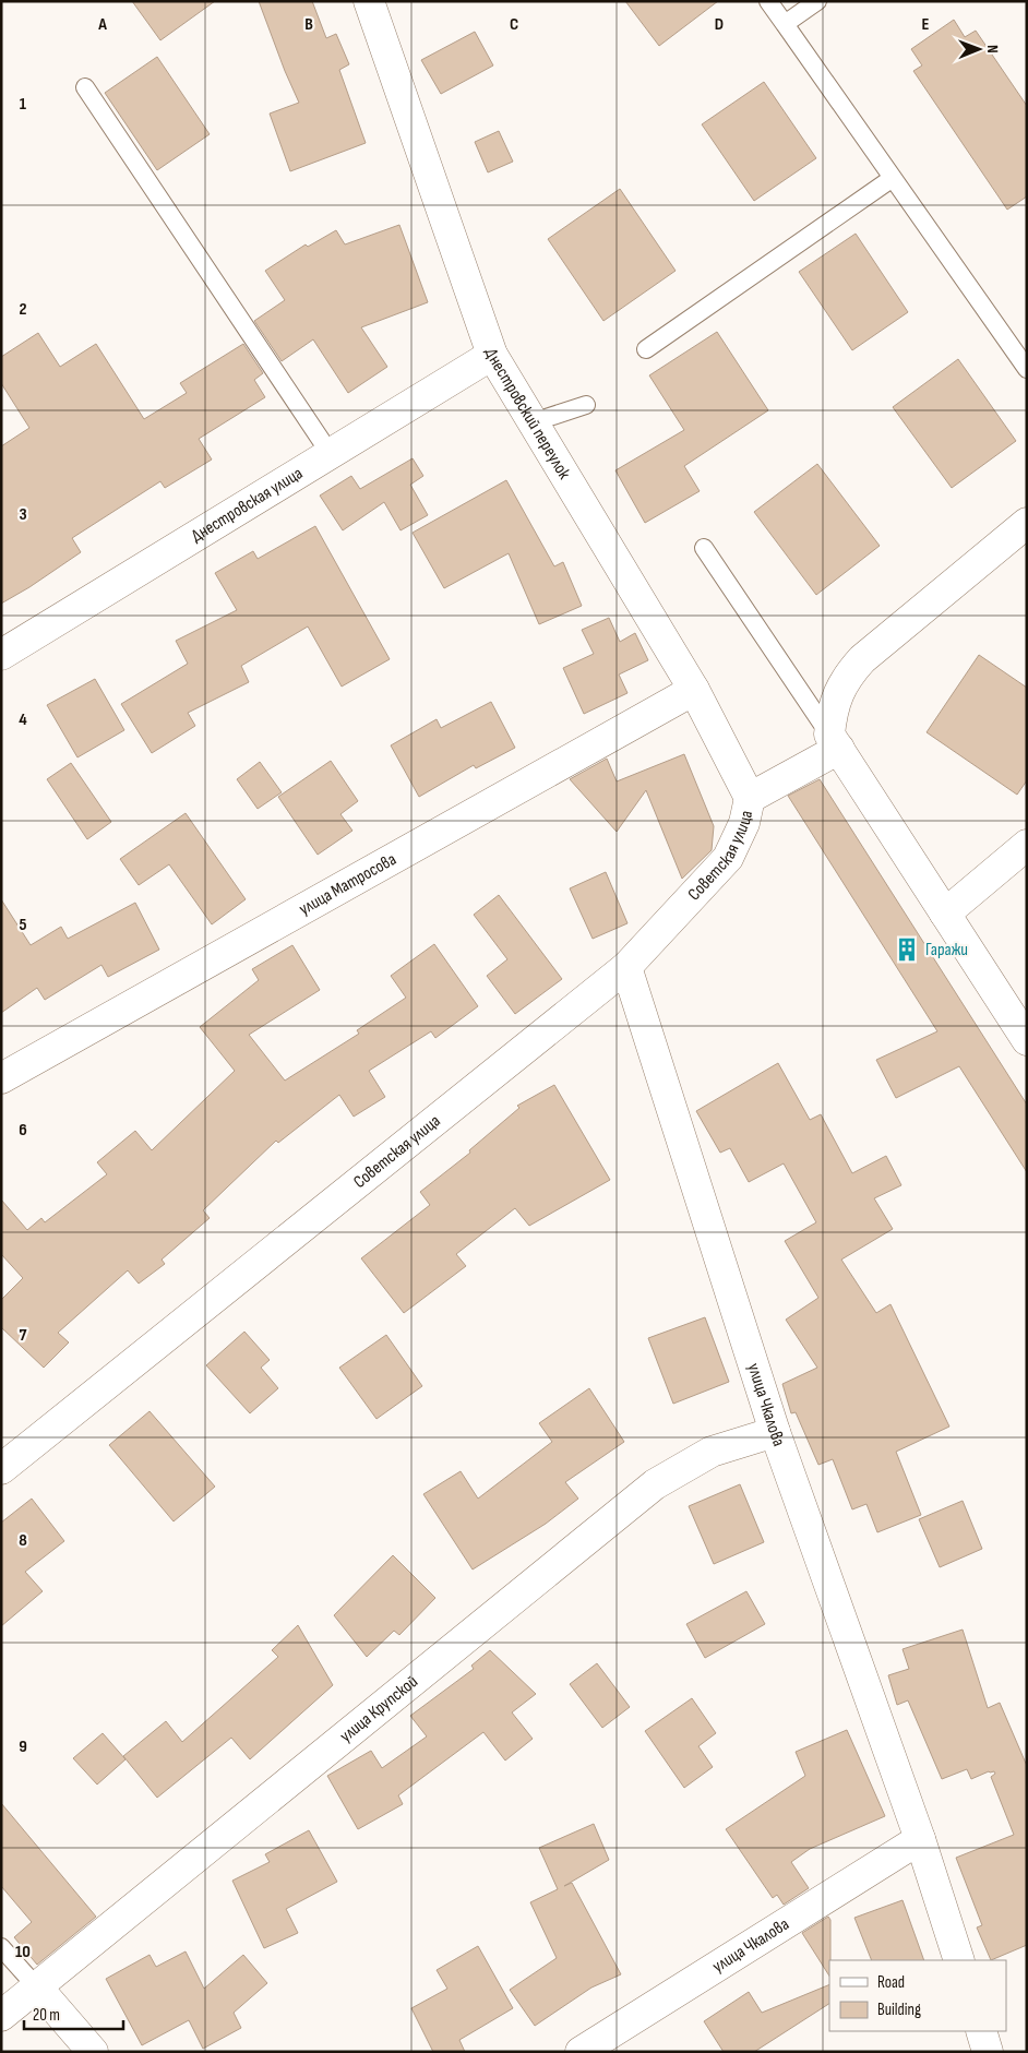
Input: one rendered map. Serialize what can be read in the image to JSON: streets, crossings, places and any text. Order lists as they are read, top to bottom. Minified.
{"streets":{"street":["Днестровский переулок","Днестровская улица","Советская улица","улица Матросова","улица Чкалова","улица Крупской"]},"crossings":[["Днестровский переулок","Днестровская улица"],["Днестровский переулок","Советская улица"],["Днестровский переулок","улица Матросова"],["Советская улица","улица Чкалова"],["улица Чкалова","улица Крупской"]],"places":{"building":["Гаражи"]},"legend":["Road","Building"],"scale_bar":"20 m","north":"right","grid":{"columns":["A","B","C","D","E"],"rows":["1","2","3","4","5","6","7","8","9","10"]}}
